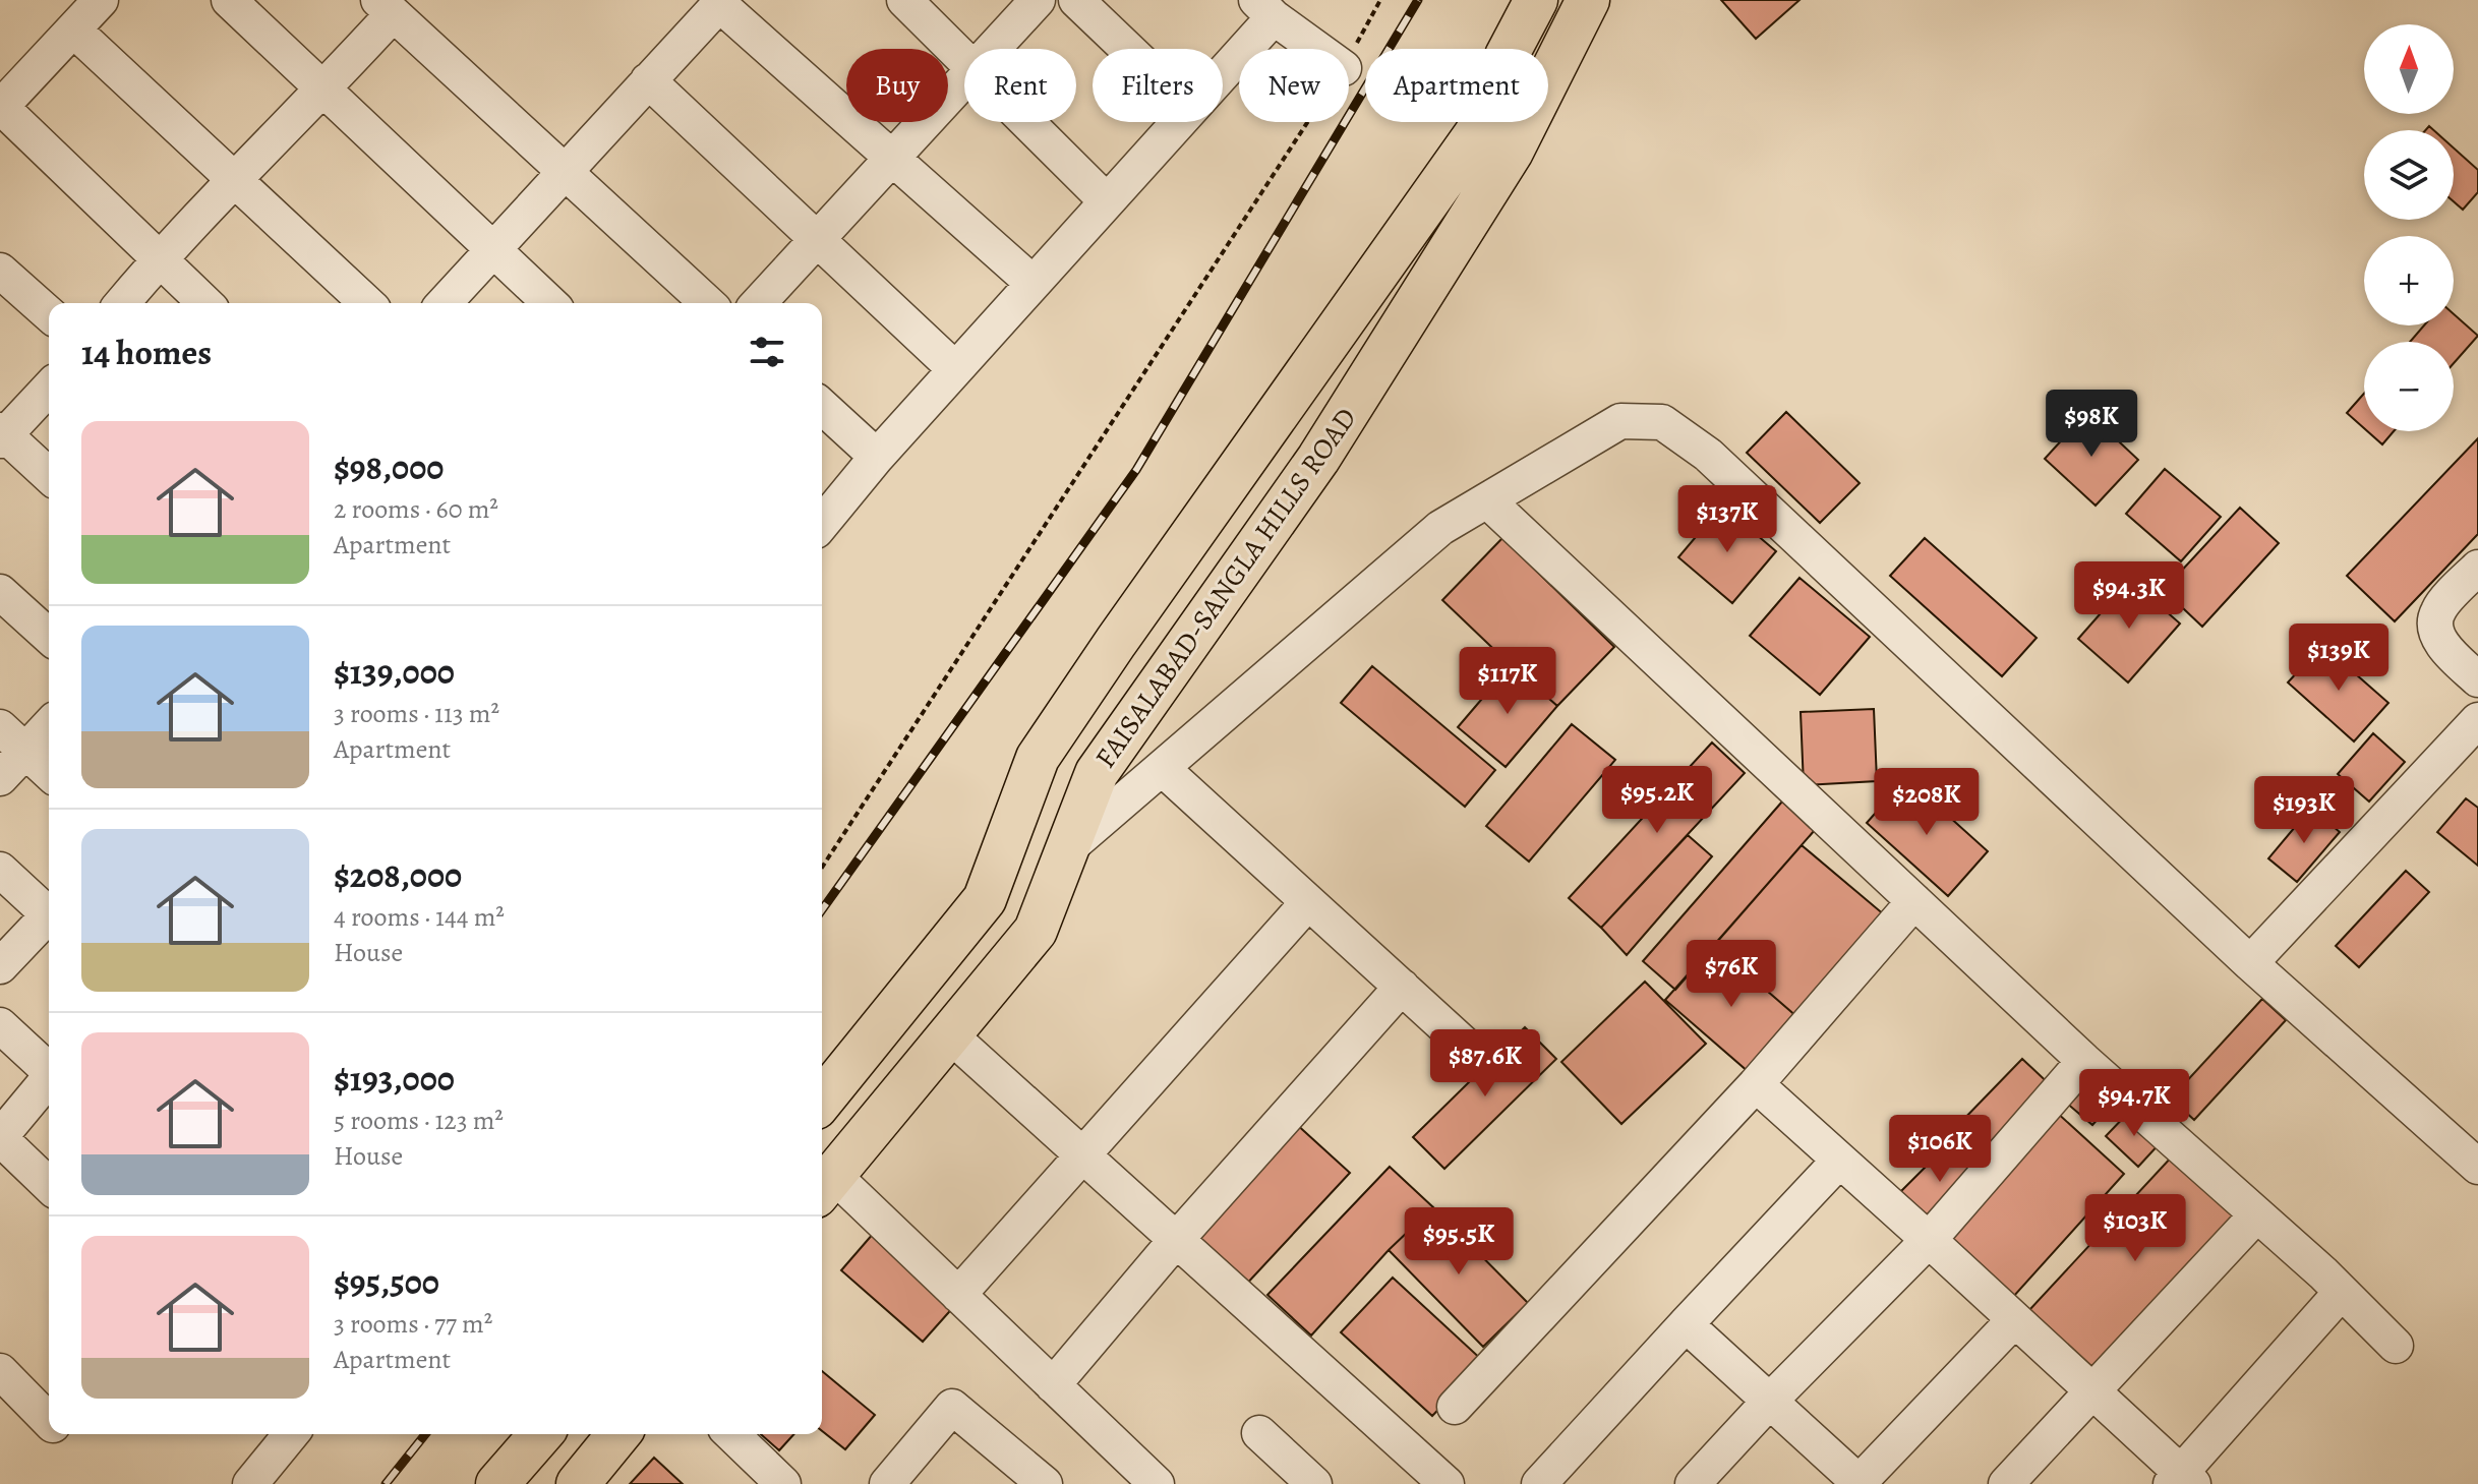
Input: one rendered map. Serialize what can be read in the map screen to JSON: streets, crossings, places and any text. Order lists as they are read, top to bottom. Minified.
{"streets":{"main road":["FAISALABAD-SANGLA HILLS ROAD"]},"north":"top","page":{"map_buttons":["+","−"],"chip":["Buy","Rent","Filters","New","Apartment"],"heading":"14 homes","price":["$98K","$137K","$94.3K","$139K","$117K","$95.2K","$208K","$193K","$76K","$87.6K","$94.7K","$106K","$103K","$95.5K"],"list":[{"name":"$98,000","note":"2 rooms · 60 m² · Apartment"},{"name":"$139,000","note":"3 rooms · 113 m² · Apartment"},{"name":"$208,000","note":"4 rooms · 144 m² · House"},{"name":"$193,000","note":"5 rooms · 123 m² · House"},{"name":"$95,500","note":"3 rooms · 77 m² · Apartment"}]}}
